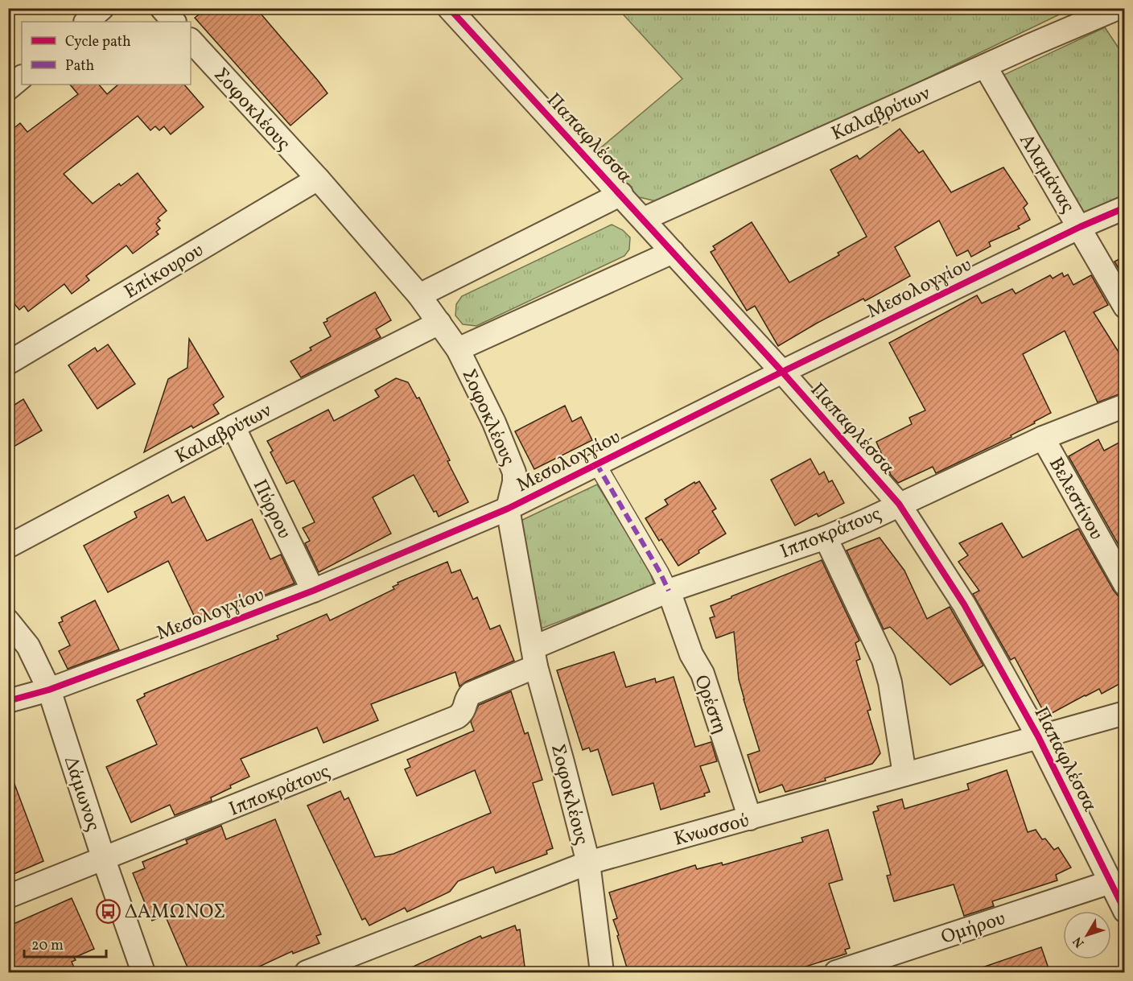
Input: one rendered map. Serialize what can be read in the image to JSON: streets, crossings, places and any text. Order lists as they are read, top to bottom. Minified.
{"streets":{"street":["Σοφοκλέους","Καλαβρύτων","Παπαφλέσσα","Αλαμάνας","Επίκουρου","Μεσολογγίου","Βελεστίνου","Πύρρου","Ιπποκράτους","Ορέστη","Δάμωνος","Κνωσσού","Ομήρου"]},"crossings":[["Σοφοκλέους","Καλαβρύτων"],["Σοφοκλέους","Επίκουρου"],["Σοφοκλέους","Μεσολογγίου"],["Σοφοκλέους","Ιπποκράτους"],["Σοφοκλέους","Κνωσσού"],["Καλαβρύτων","Παπαφλέσσα"],["Καλαβρύτων","Αλαμάνας"],["Καλαβρύτων","Πύρρου"],["Παπαφλέσσα","Μεσολογγίου"],["Παπαφλέσσα","Ιπποκράτους"],["Παπαφλέσσα","Κνωσσού"],["Παπαφλέσσα","Ομήρου"],["Αλαμάνας","Μεσολογγίου"],["Μεσολογγίου","Πύρρου"],["Μεσολογγίου","Δάμωνος"],["Βελεστίνου","Ιπποκράτους"],["Ιπποκράτους","Ορέστη"],["Ιπποκράτους","Δάμωνος"],["Ορέστη","Κνωσσού"]],"places":{"bus stop":["ΔΑΜΩΝΟΣ"]},"legend":["Cycle path","Path"],"scale_bar":"20 m","north":"bottom left"}
